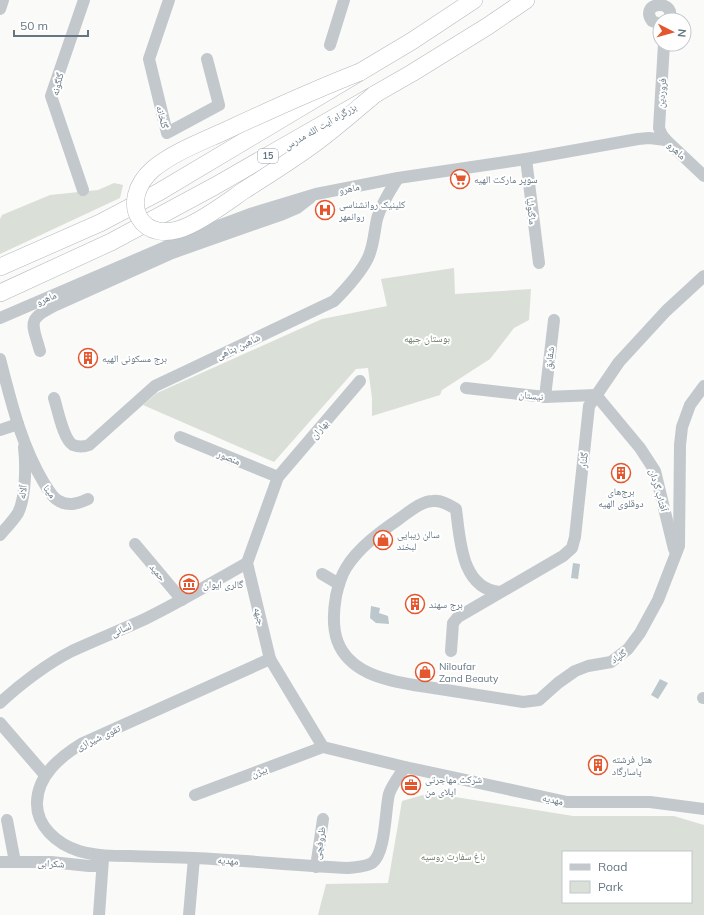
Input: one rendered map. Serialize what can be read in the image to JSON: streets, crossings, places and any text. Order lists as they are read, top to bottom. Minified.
{"streets":{"highway":["بزرگراه آیت الله مدرس","15"],"street":["گلگونه","فروردین","گلخانه","ماهرو","ماگنولیا","شاهین پناهی","شقایق","نیستان","بهاران","منصور","گلنار","آفتاب گردان","مینا","آلاله","حمید","جبهه","لسانی","گلپاد","تقوی شیرازی","بیژن","مهدیه","ظروفچی","شکرابی"]},"crossings":[["فروردین","ماهرو"],["ماهرو","ماگنولیا"],["ماهرو","شاهین پناهی"],["شقایق","نیستان"],["نیستان","گلنار"],["نیستان","آفتاب گردان"],["بهاران","منصور"],["گلنار","آفتاب گردان"],["آفتاب گردان","گلپاد"],["مینا","آلاله"],["حمید","لسانی"],["جبهه","لسانی"],["جبهه","تقوی شیرازی"],["جبهه","بیژن"],["جبهه","مهدیه"],["تقوی شیرازی","مهدیه"],["تقوی شیرازی","شکرابی"],["بیژن","مهدیه"],["مهدیه","ظروفچی"],["مهدیه","شکرابی"]],"parks":["بوستان جبهه","باغ سفارت روسیه"],"places":{"supermarket":["سوپر ماركت الهيه"],"hospital":["کلینیک روانشناسی روانمهر"],"building":["برج مسکونی الهیه","برج‌های دوقلوی الهیه","برج سهند","هتل فرشته پاسارگاد"],"shop":["سالن زیبایی لبخند","Niloufar Zand Beauty"],"museum":["گالری ایوان"],"office":["شرکت مهاجرتی اپلای من"]},"legend":["Road","Park"],"scale_bar":"50 m","north":"right"}
